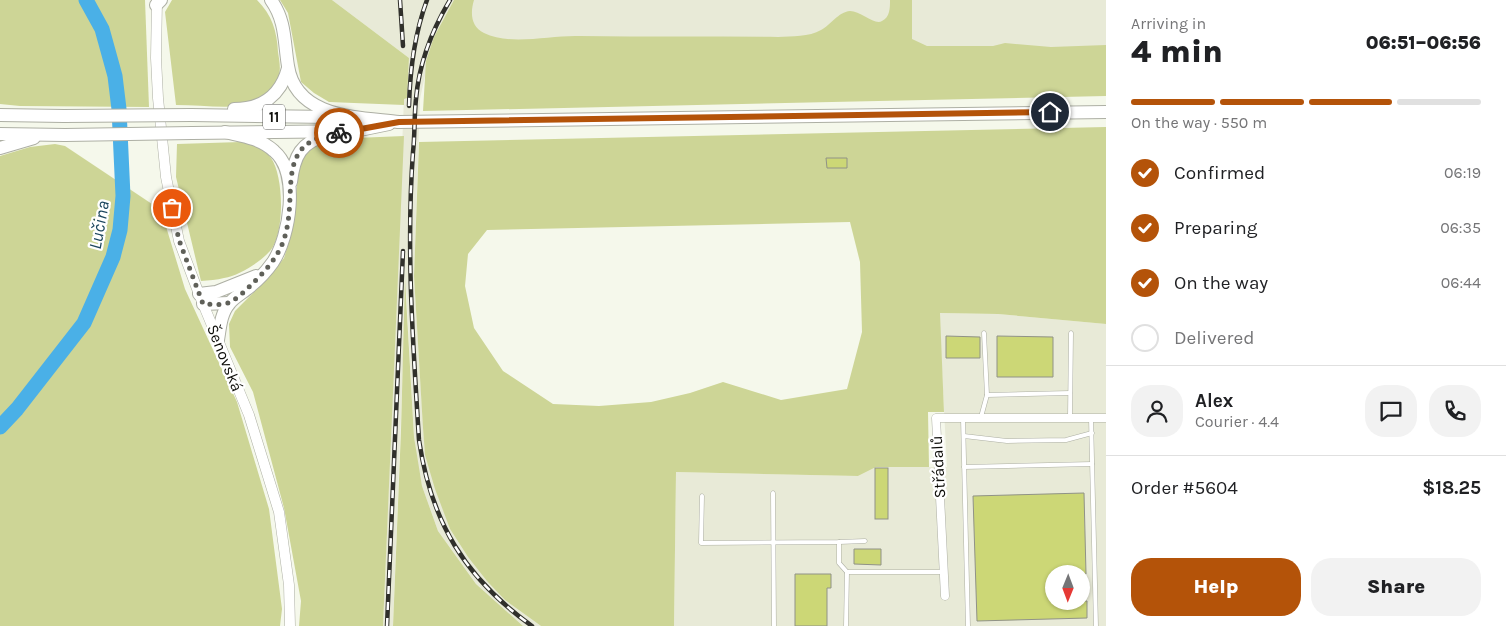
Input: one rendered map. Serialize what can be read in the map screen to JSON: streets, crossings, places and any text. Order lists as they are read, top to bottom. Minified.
{"streets":{"main road":["11"],"street":["Šenovská","Střádalů"]},"water":["Lučina"],"north":"bottom","page":{"heading":["4 min","Arriving in","06:51–06:56"],"panel":["Alex","Courier · 4.4","Order #5604","$18.25"],"bar":"On the way · 550 m","list":[["Confirmed","06:19"],["Preparing","06:35"],["On the way","06:44"],"Delivered"],"buttons":["Help","Share"]}}
